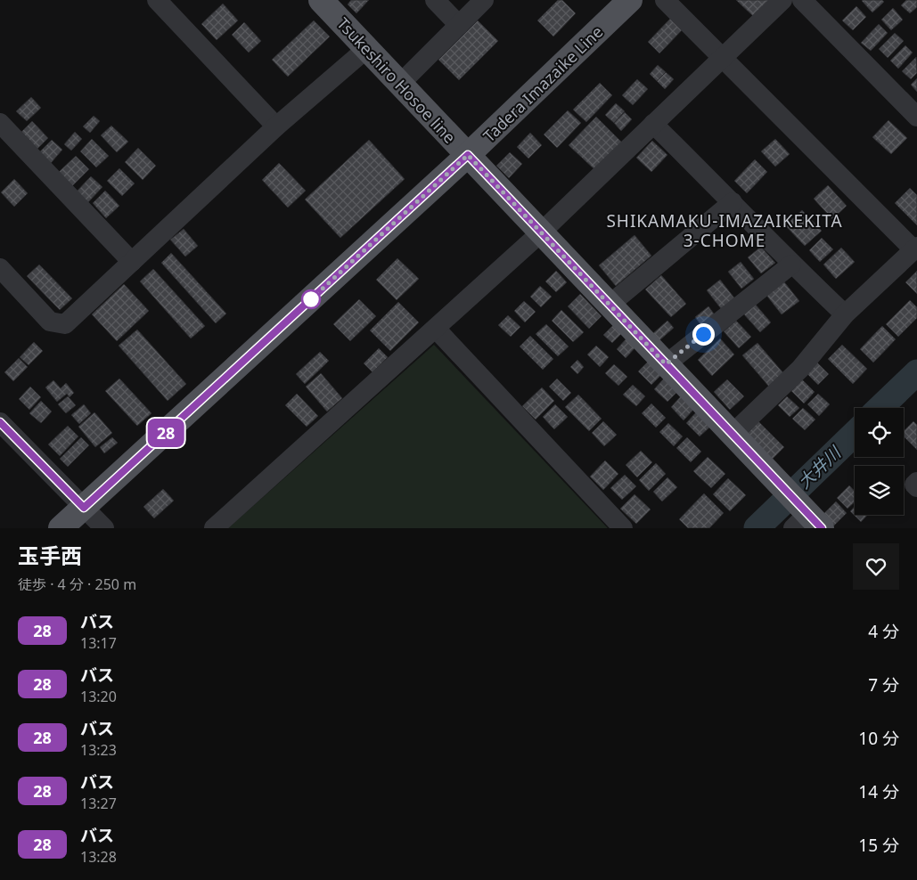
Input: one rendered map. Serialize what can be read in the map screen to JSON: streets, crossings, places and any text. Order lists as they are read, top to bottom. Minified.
{"streets":{"main road":["Tsukeshiro Hosoe line","Tadera Imazaike Line"]},"crossings":[["Tsukeshiro Hosoe line","Tadera Imazaike Line"]],"districts":["SHIKAMAKU-IMAZAIKEKITA 3-CHOME"],"water":["大井川"],"lines":["bus line 28"],"page":{"on_map":"28","heading":["玉手西","徒歩 · 4 分 · 250 m"],"list":[{"mark":"28","name":"バス","note":"13:17","value":"4 分"},{"mark":"28","name":"バス","note":"13:20","value":"7 分"},{"mark":"28","name":"バス","note":"13:23","value":"10 分"},{"mark":"28","name":"バス","note":"13:27","value":"14 分"},{"mark":"28","name":"バス","note":"13:28","value":"15 分"}]}}
